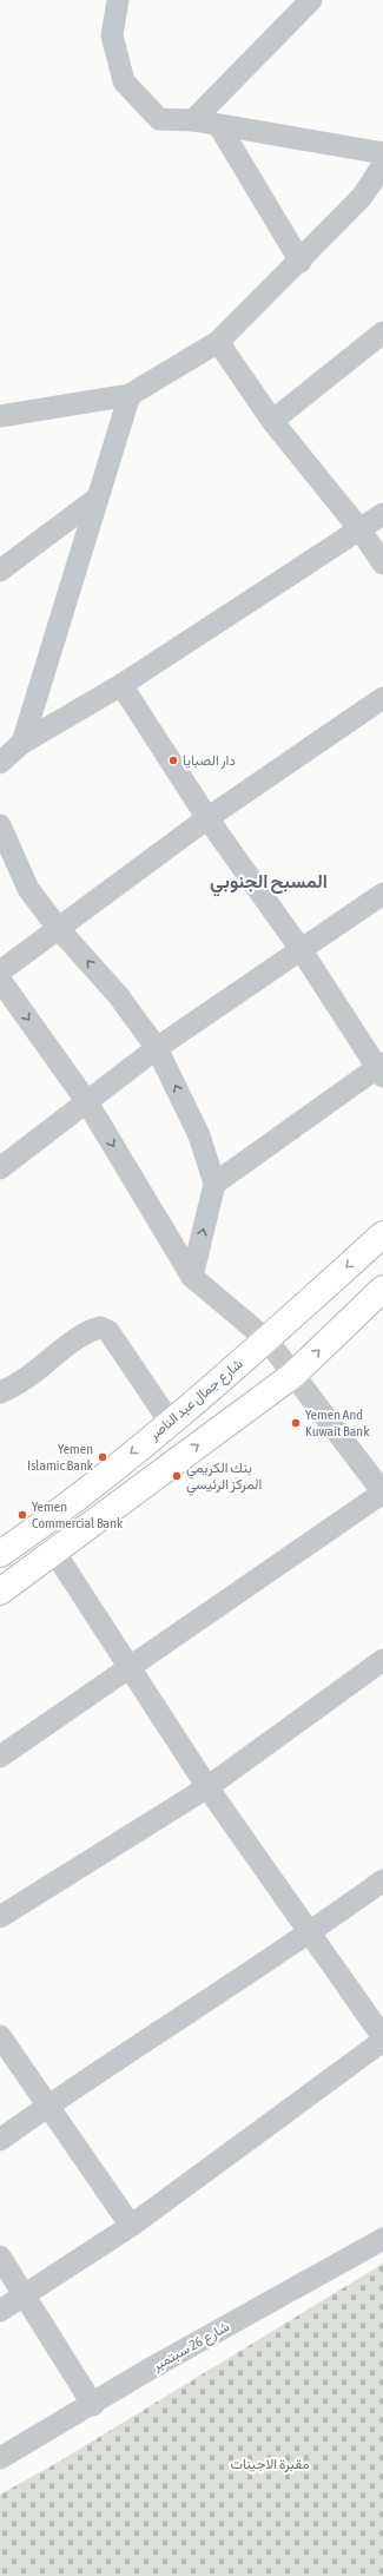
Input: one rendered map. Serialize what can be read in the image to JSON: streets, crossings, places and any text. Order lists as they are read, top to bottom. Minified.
{"streets":{"main road":["شارع جمال عبد الناصر"],"street":["شارع 26 سبتمبر"]},"districts":["المسبح الجنوبي"],"parks":["مقبرة الاجينات"],"places":["دار الصبايا","Yemen And Kuwait Bank","Yemen Islamic Bank","بنك الكريمي المركز الرئيسي","Yemen Commercial Bank"]}
